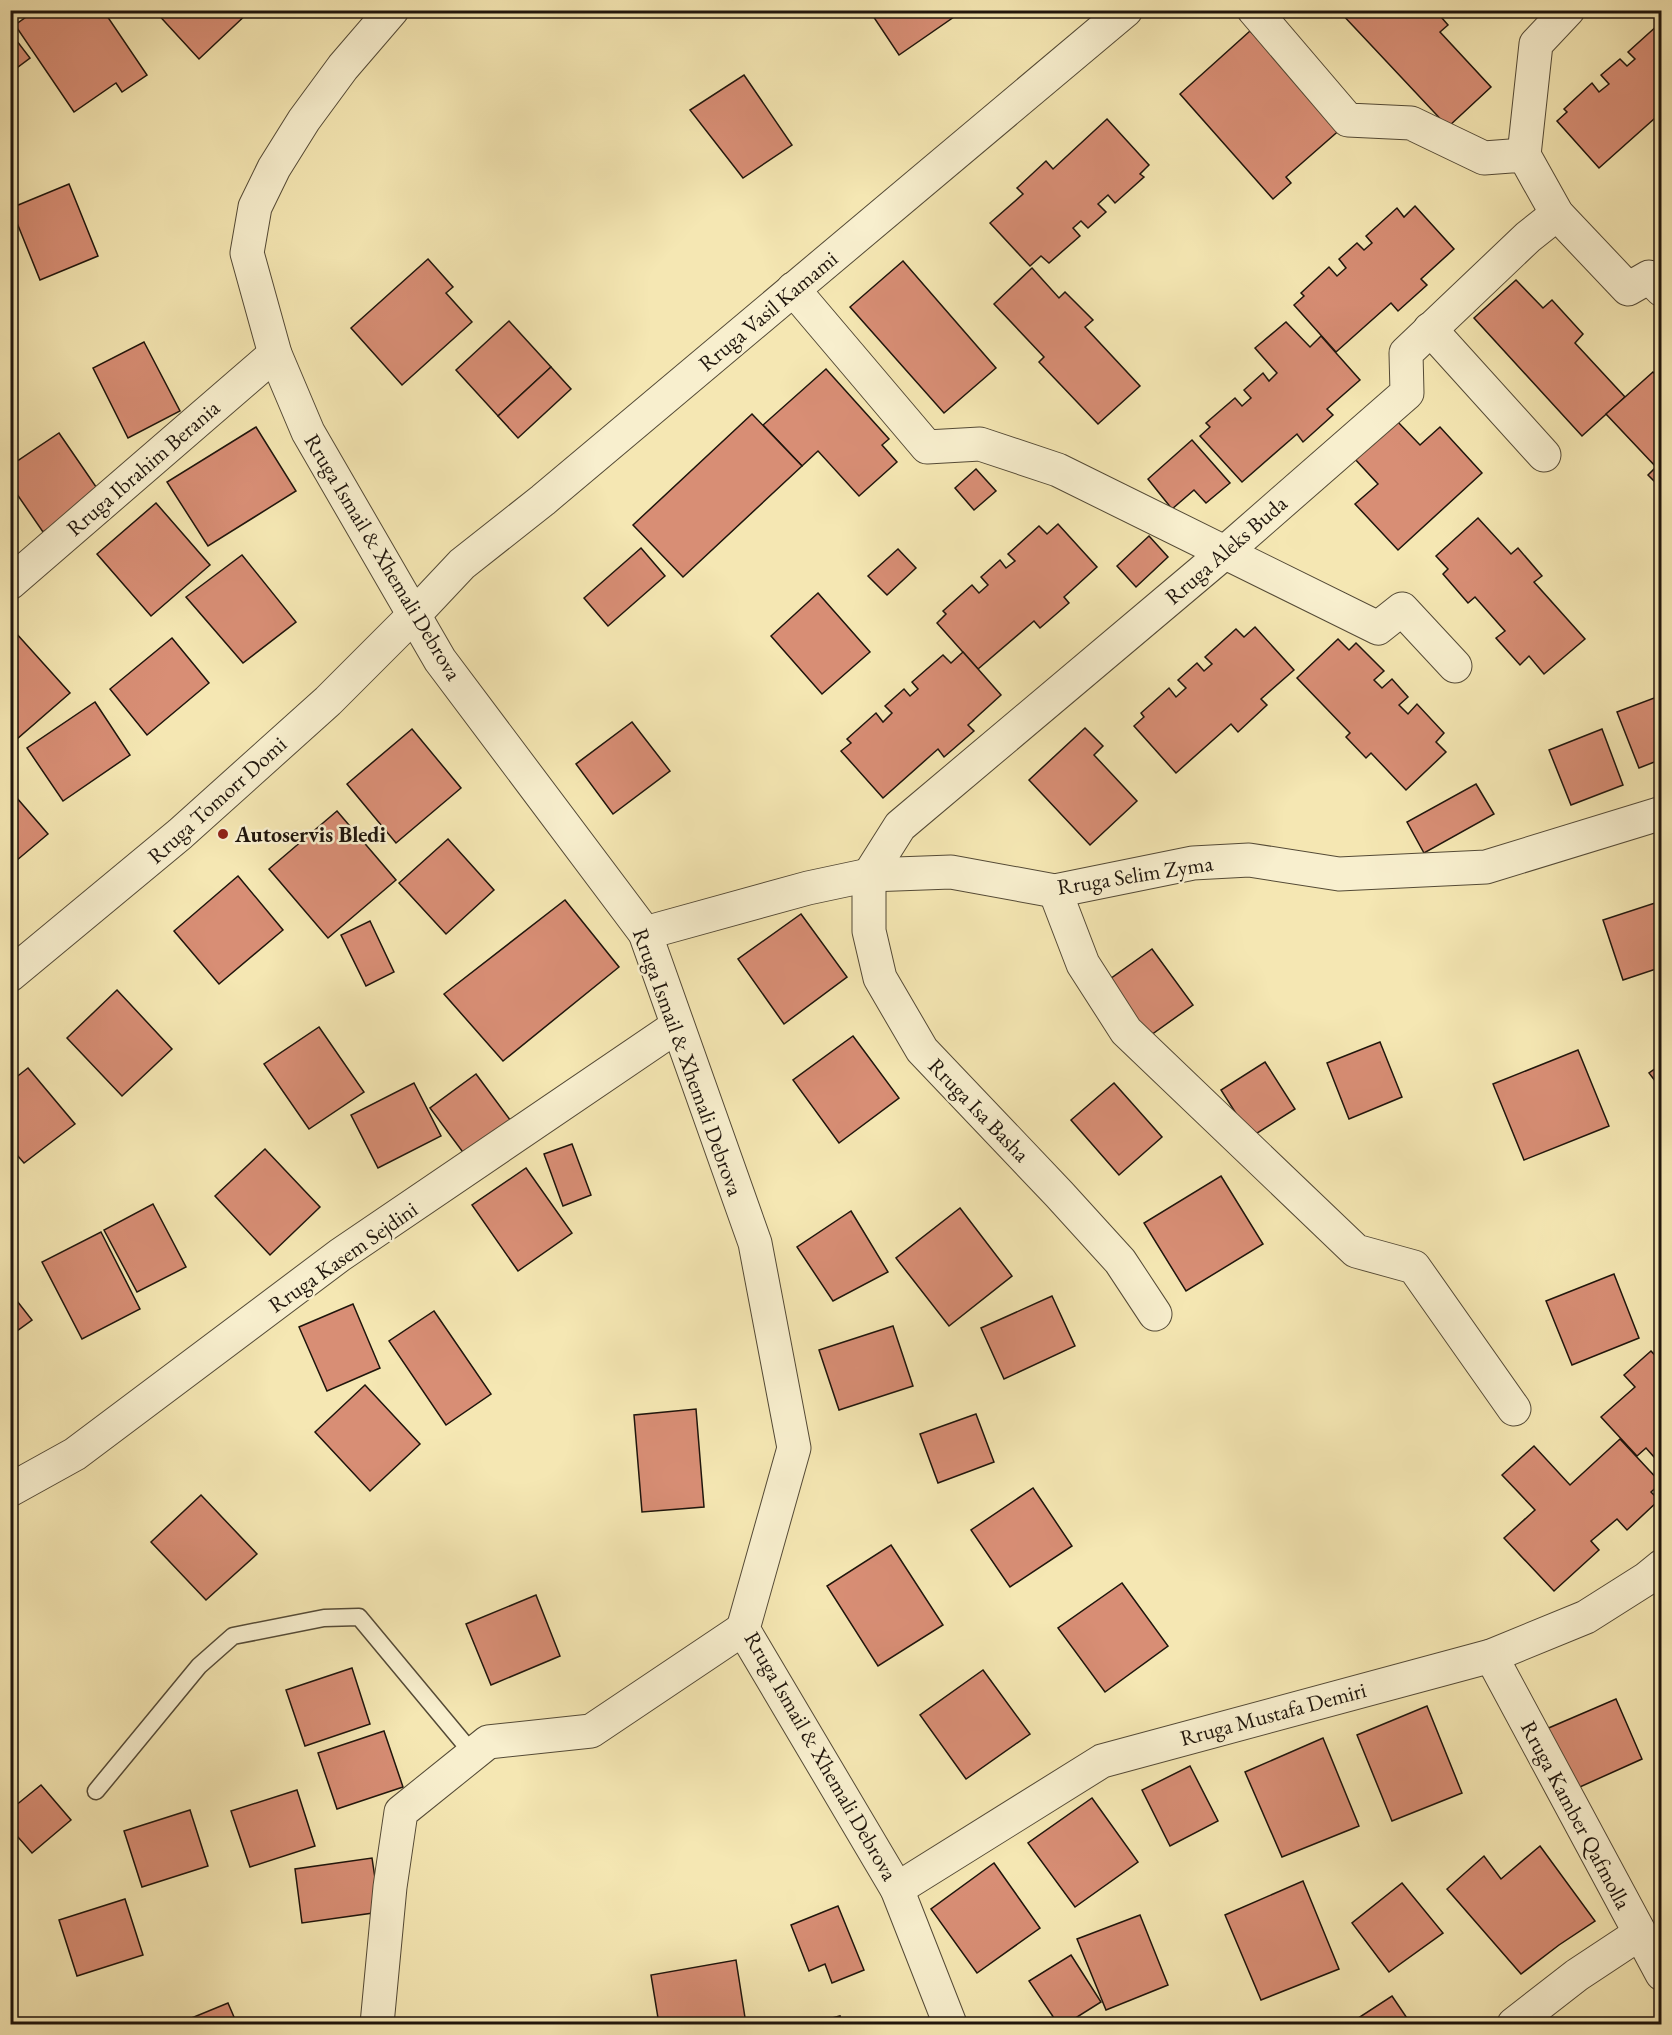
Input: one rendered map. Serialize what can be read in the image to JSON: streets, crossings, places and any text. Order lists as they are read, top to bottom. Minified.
{"streets":{"street":["Rruga Vasil Kamami","Rruga Ibrahim Berania","Rruga Aleks Buda","Rruga Ismail & Xhemali Debrova","Rruga Tomorr Domi","Rruga Selim Zyma","Rruga Isa Basha","Rruga Kasem Sejdini","Rruga Mustafa Demiri","Rruga Kamber Qafmolla"]},"crossings":[["Rruga Vasil Kamami","Rruga Ismail & Xhemali Debrova"],["Rruga Vasil Kamami","Rruga Tomorr Domi"],["Rruga Ibrahim Berania","Rruga Ismail & Xhemali Debrova"],["Rruga Aleks Buda","Rruga Selim Zyma"],["Rruga Aleks Buda","Rruga Isa Basha"],["Rruga Ismail & Xhemali Debrova","Rruga Tomorr Domi"],["Rruga Ismail & Xhemali Debrova","Rruga Selim Zyma"],["Rruga Ismail & Xhemali Debrova","Rruga Kasem Sejdini"],["Rruga Ismail & Xhemali Debrova","Rruga Mustafa Demiri"],["Rruga Selim Zyma","Rruga Isa Basha"],["Rruga Mustafa Demiri","Rruga Kamber Qafmolla"]],"places":["Autoservis Bledi"]}
